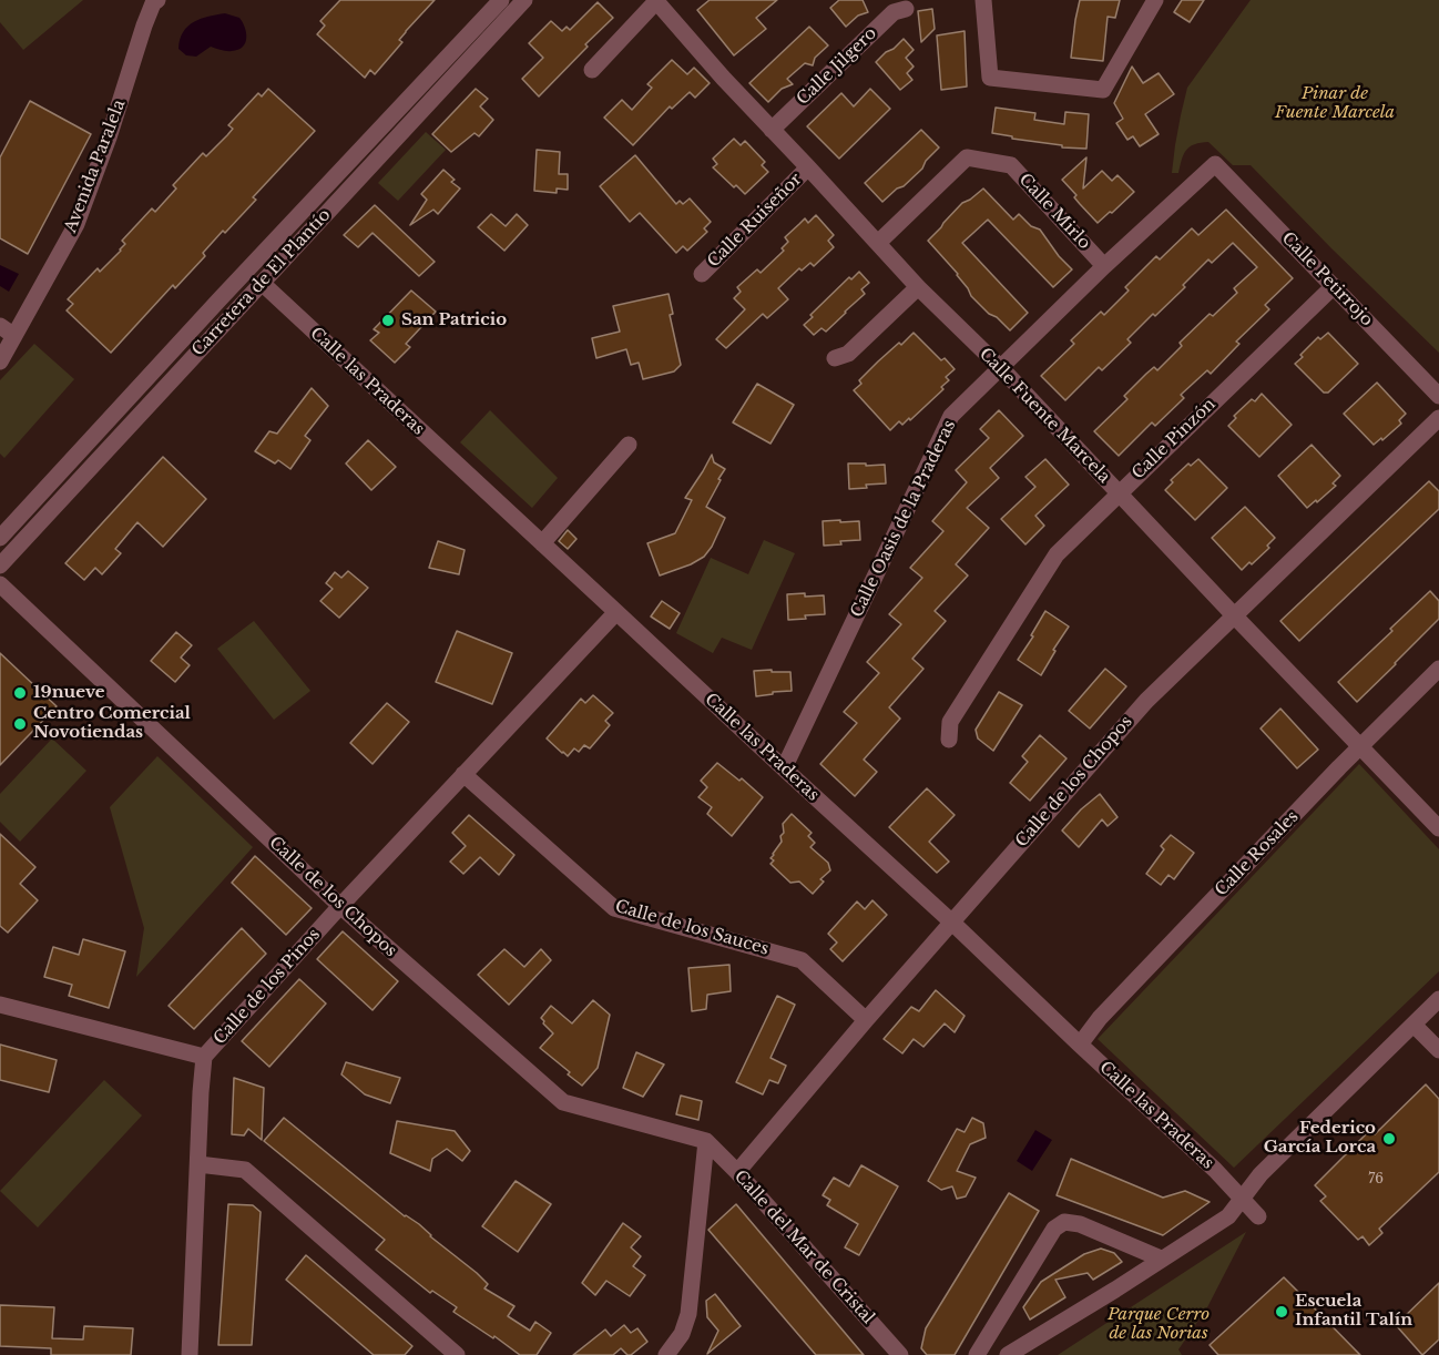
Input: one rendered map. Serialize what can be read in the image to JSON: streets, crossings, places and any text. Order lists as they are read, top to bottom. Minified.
{"streets":{"street":["Calle Jilgero","Avenida Paralela","Calle Mirlo","Calle Ruiseñor","Calle Petirrojo","Carretera de El Plantío","Calle las Praderas","Calle Fuente Marcela","Calle Pinzón","Calle Oasis de la Praderas","Calle de los Chopos","Calle Rosales","Calle de los Sauces","Calle de los Pinos","Calle del Mar de Cristal"]},"crossings":[["Calle Jilgero","Calle Fuente Marcela"],["Calle Mirlo","Calle Fuente Marcela"],["Calle Mirlo","Calle Oasis de la Praderas"],["Calle Ruiseñor","Calle Fuente Marcela"],["Calle Petirrojo","Calle Pinzón"],["Calle Petirrojo","Calle Oasis de la Praderas"],["Carretera de El Plantío","Calle las Praderas"],["Calle las Praderas","Calle Oasis de la Praderas"],["Calle las Praderas","Calle de los Chopos"],["Calle las Praderas","Calle Rosales"],["Calle las Praderas","Calle de los Pinos"],["Calle Fuente Marcela","Calle Pinzón"],["Calle Fuente Marcela","Calle Oasis de la Praderas"],["Calle Fuente Marcela","Calle de los Chopos"],["Calle Fuente Marcela","Calle Rosales"],["Calle de los Chopos","Calle de los Sauces"],["Calle de los Chopos","Calle de los Pinos"],["Calle de los Chopos","Calle del Mar de Cristal"],["Calle de los Sauces","Calle de los Pinos"]],"parks":["Pinar de Fuente Marcela","Parque Cerro de las Norias"],"places":["San Patricio","19nueve","Centro Comercial Novotiendas","Federico García Lorca","Escuela Infantil Talín"],"house_numbers":["76"]}
